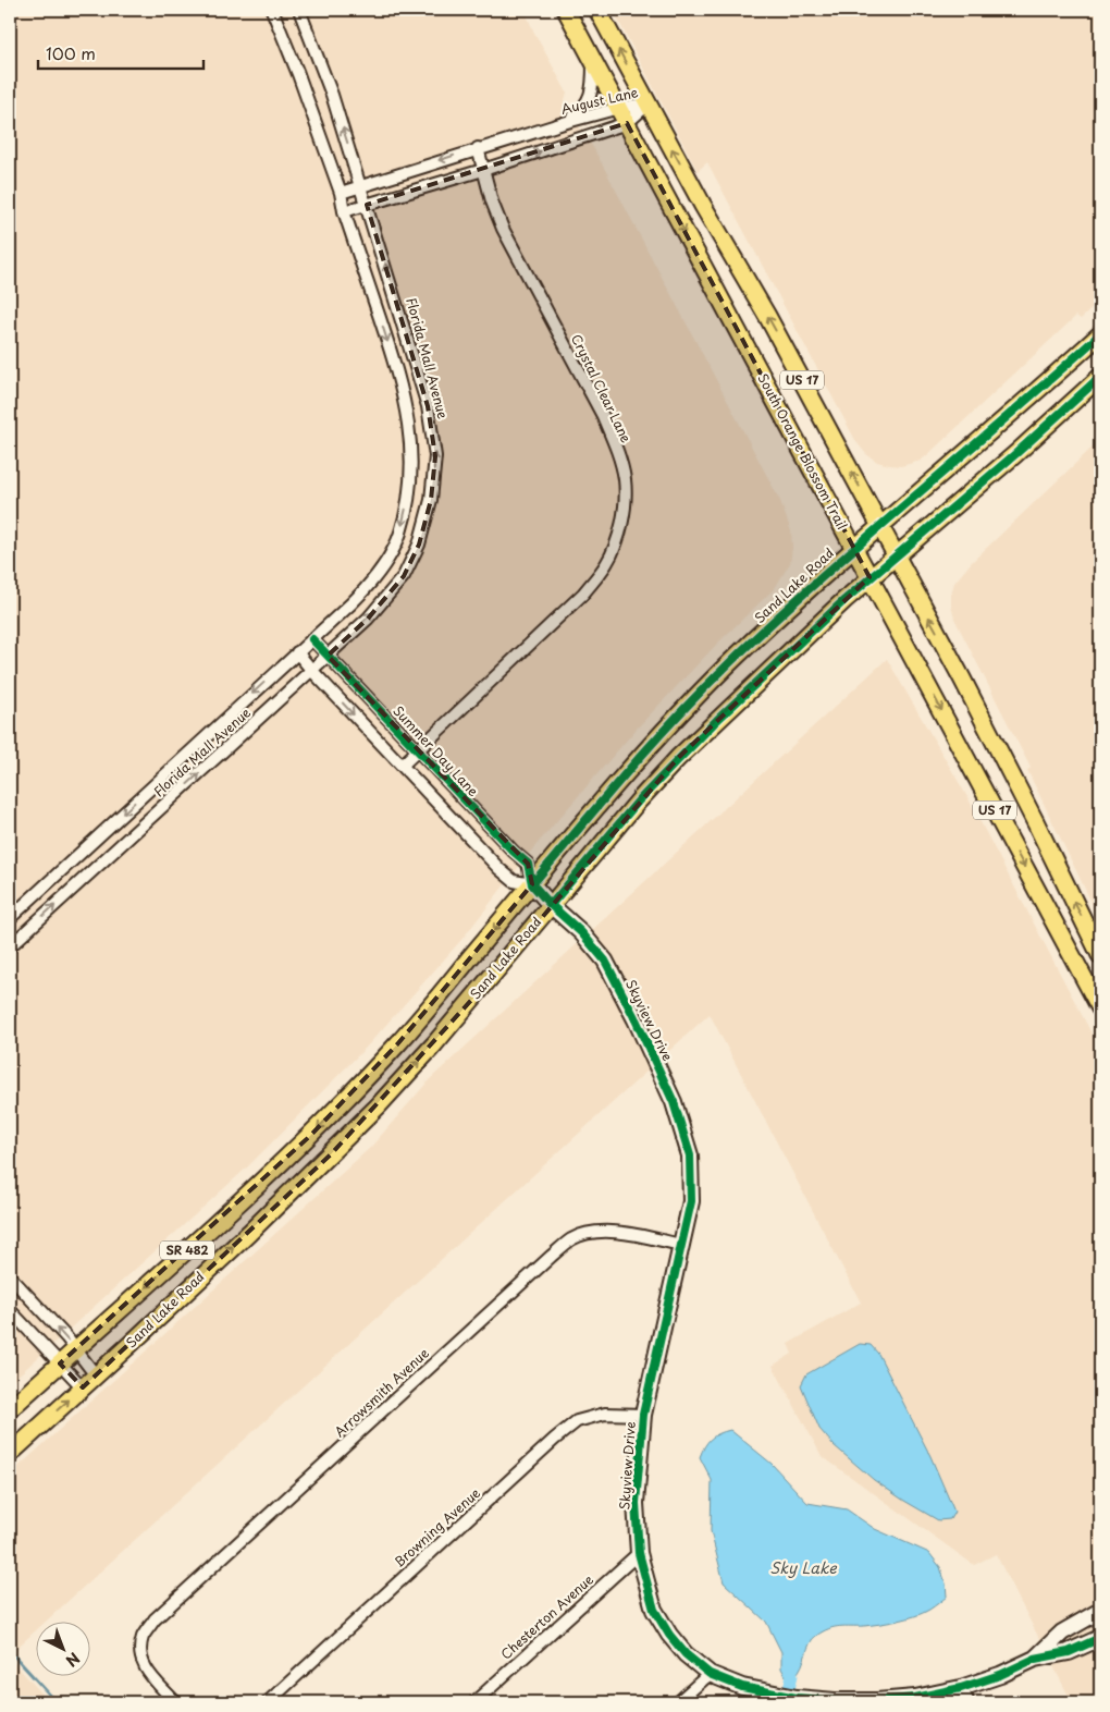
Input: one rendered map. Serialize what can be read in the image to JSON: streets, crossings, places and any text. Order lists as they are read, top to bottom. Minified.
{"streets":{"main road":["US 17","South Orange Blossom Trail","Sand Lake Road","SR 482"],"street":["August Lane","Florida Mall Avenue","Crystal Clear Lane","Summer Day Lane","Skyview Drive","Arrowsmith Avenue","Browning Avenue","Chesterton Avenue"]},"crossings":[["August Lane","Florida Mall Avenue"],["August Lane","US 17"],["August Lane","Crystal Clear Lane"],["August Lane","South Orange Blossom Trail"],["Florida Mall Avenue","Summer Day Lane"],["US 17","Sand Lake Road"],["Crystal Clear Lane","Summer Day Lane"],["South Orange Blossom Trail","Sand Lake Road"],["Sand Lake Road","Summer Day Lane"],["Sand Lake Road","Skyview Drive"],["Summer Day Lane","Skyview Drive"],["Skyview Drive","Arrowsmith Avenue"],["Skyview Drive","Browning Avenue"],["Skyview Drive","Chesterton Avenue"]],"water":["Sky Lake"],"scale_bar":"100 m","north":"bottom right"}
